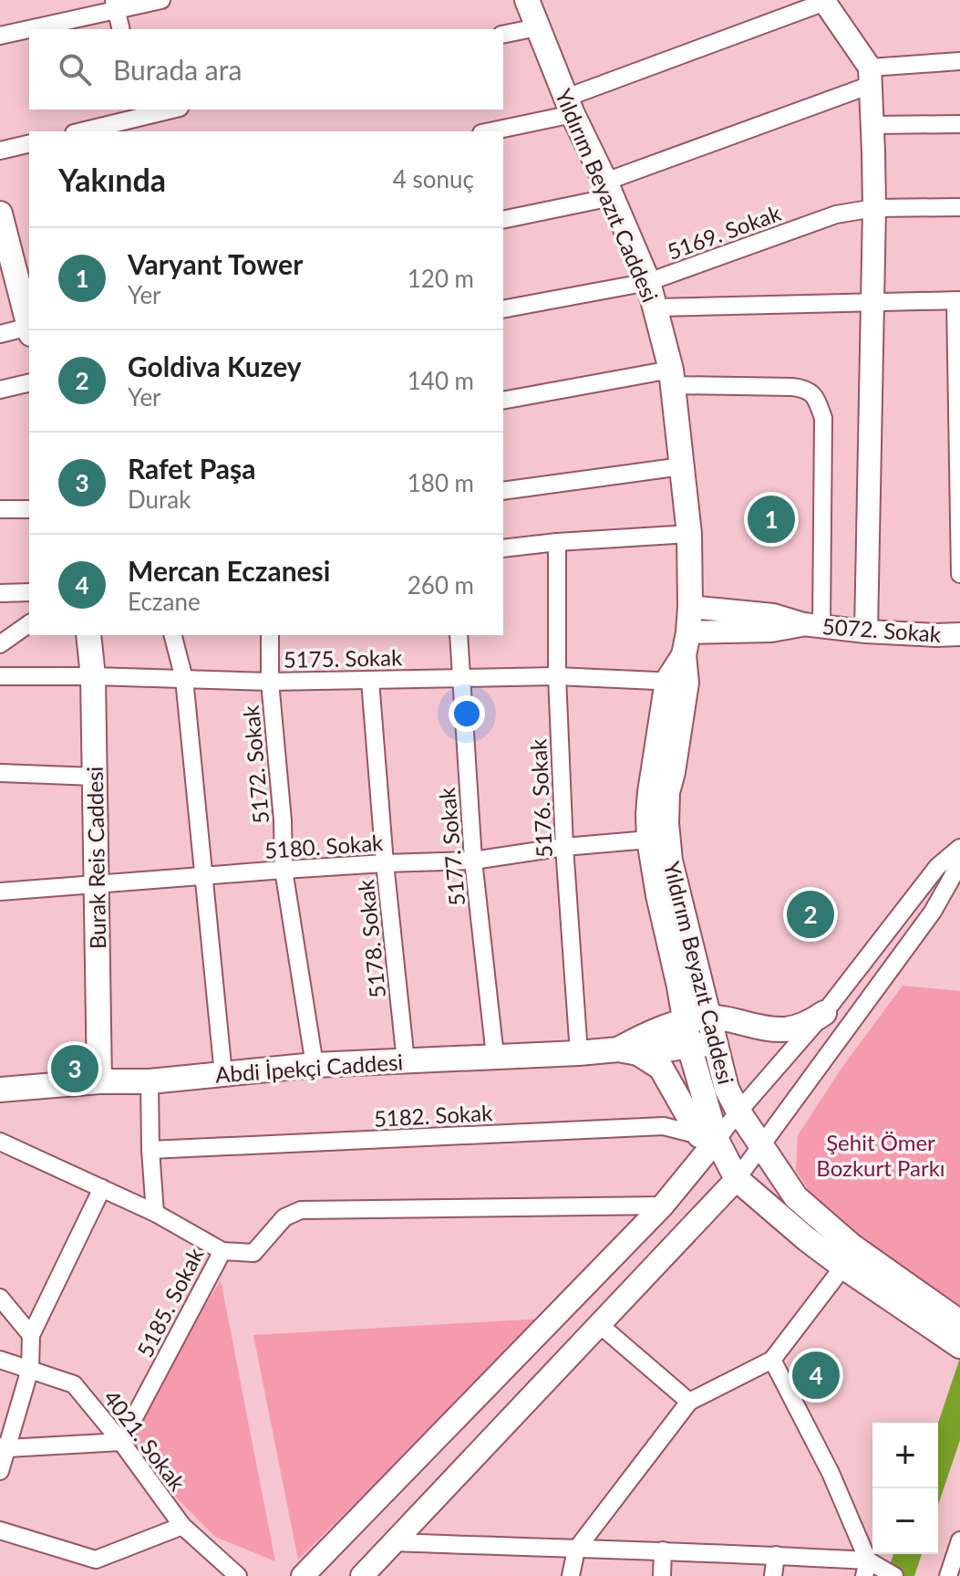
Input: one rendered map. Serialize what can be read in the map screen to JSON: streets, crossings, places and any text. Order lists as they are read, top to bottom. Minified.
{"streets":{"main road":["Yıldırım Beyazıt Caddesi","Burak Reis Caddesi","Abdi İpekçi Caddesi"],"street":["5169. Sokak","5072. Sokak","5175. Sokak","5172. Sokak","5176. Sokak","5180. Sokak","5177. Sokak","5178. Sokak","5182. Sokak","5185. Sokak","4021. Sokak"]},"crossings":[["Yıldırım Beyazıt Caddesi","5169. Sokak"],["Yıldırım Beyazıt Caddesi","5072. Sokak"],["Yıldırım Beyazıt Caddesi","5175. Sokak"],["Yıldırım Beyazıt Caddesi","5180. Sokak"],["Yıldırım Beyazıt Caddesi","Abdi İpekçi Caddesi"],["Yıldırım Beyazıt Caddesi","5182. Sokak"],["5175. Sokak","5172. Sokak"],["5175. Sokak","5176. Sokak"],["5175. Sokak","5177. Sokak"],["5175. Sokak","Burak Reis Caddesi"],["5175. Sokak","5178. Sokak"],["5172. Sokak","5180. Sokak"],["5172. Sokak","Abdi İpekçi Caddesi"],["5176. Sokak","5180. Sokak"],["5176. Sokak","Abdi İpekçi Caddesi"],["5180. Sokak","5177. Sokak"],["5180. Sokak","Burak Reis Caddesi"],["5180. Sokak","5178. Sokak"],["5177. Sokak","Abdi İpekçi Caddesi"],["Burak Reis Caddesi","Abdi İpekçi Caddesi"],["5178. Sokak","Abdi İpekçi Caddesi"],["5185. Sokak","4021. Sokak"]],"parks":["Şehit Ömer Bozkurt Parkı"],"page":{"search":"Burada ara","heading":["Yakında","4 sonuç"],"list":[{"mark":"1","name":"Varyant Tower","note":"Yer","value":"120 m"},{"mark":"2","name":"Goldiva Kuzey","note":"Yer","value":"140 m"},{"mark":"3","name":"Rafet Paşa","note":"Durak","value":"180 m"},{"mark":"4","name":"Mercan Eczanesi","note":"Eczane","value":"260 m"}],"pins":["1","2","3","4"],"map_buttons":["+","−"]}}
